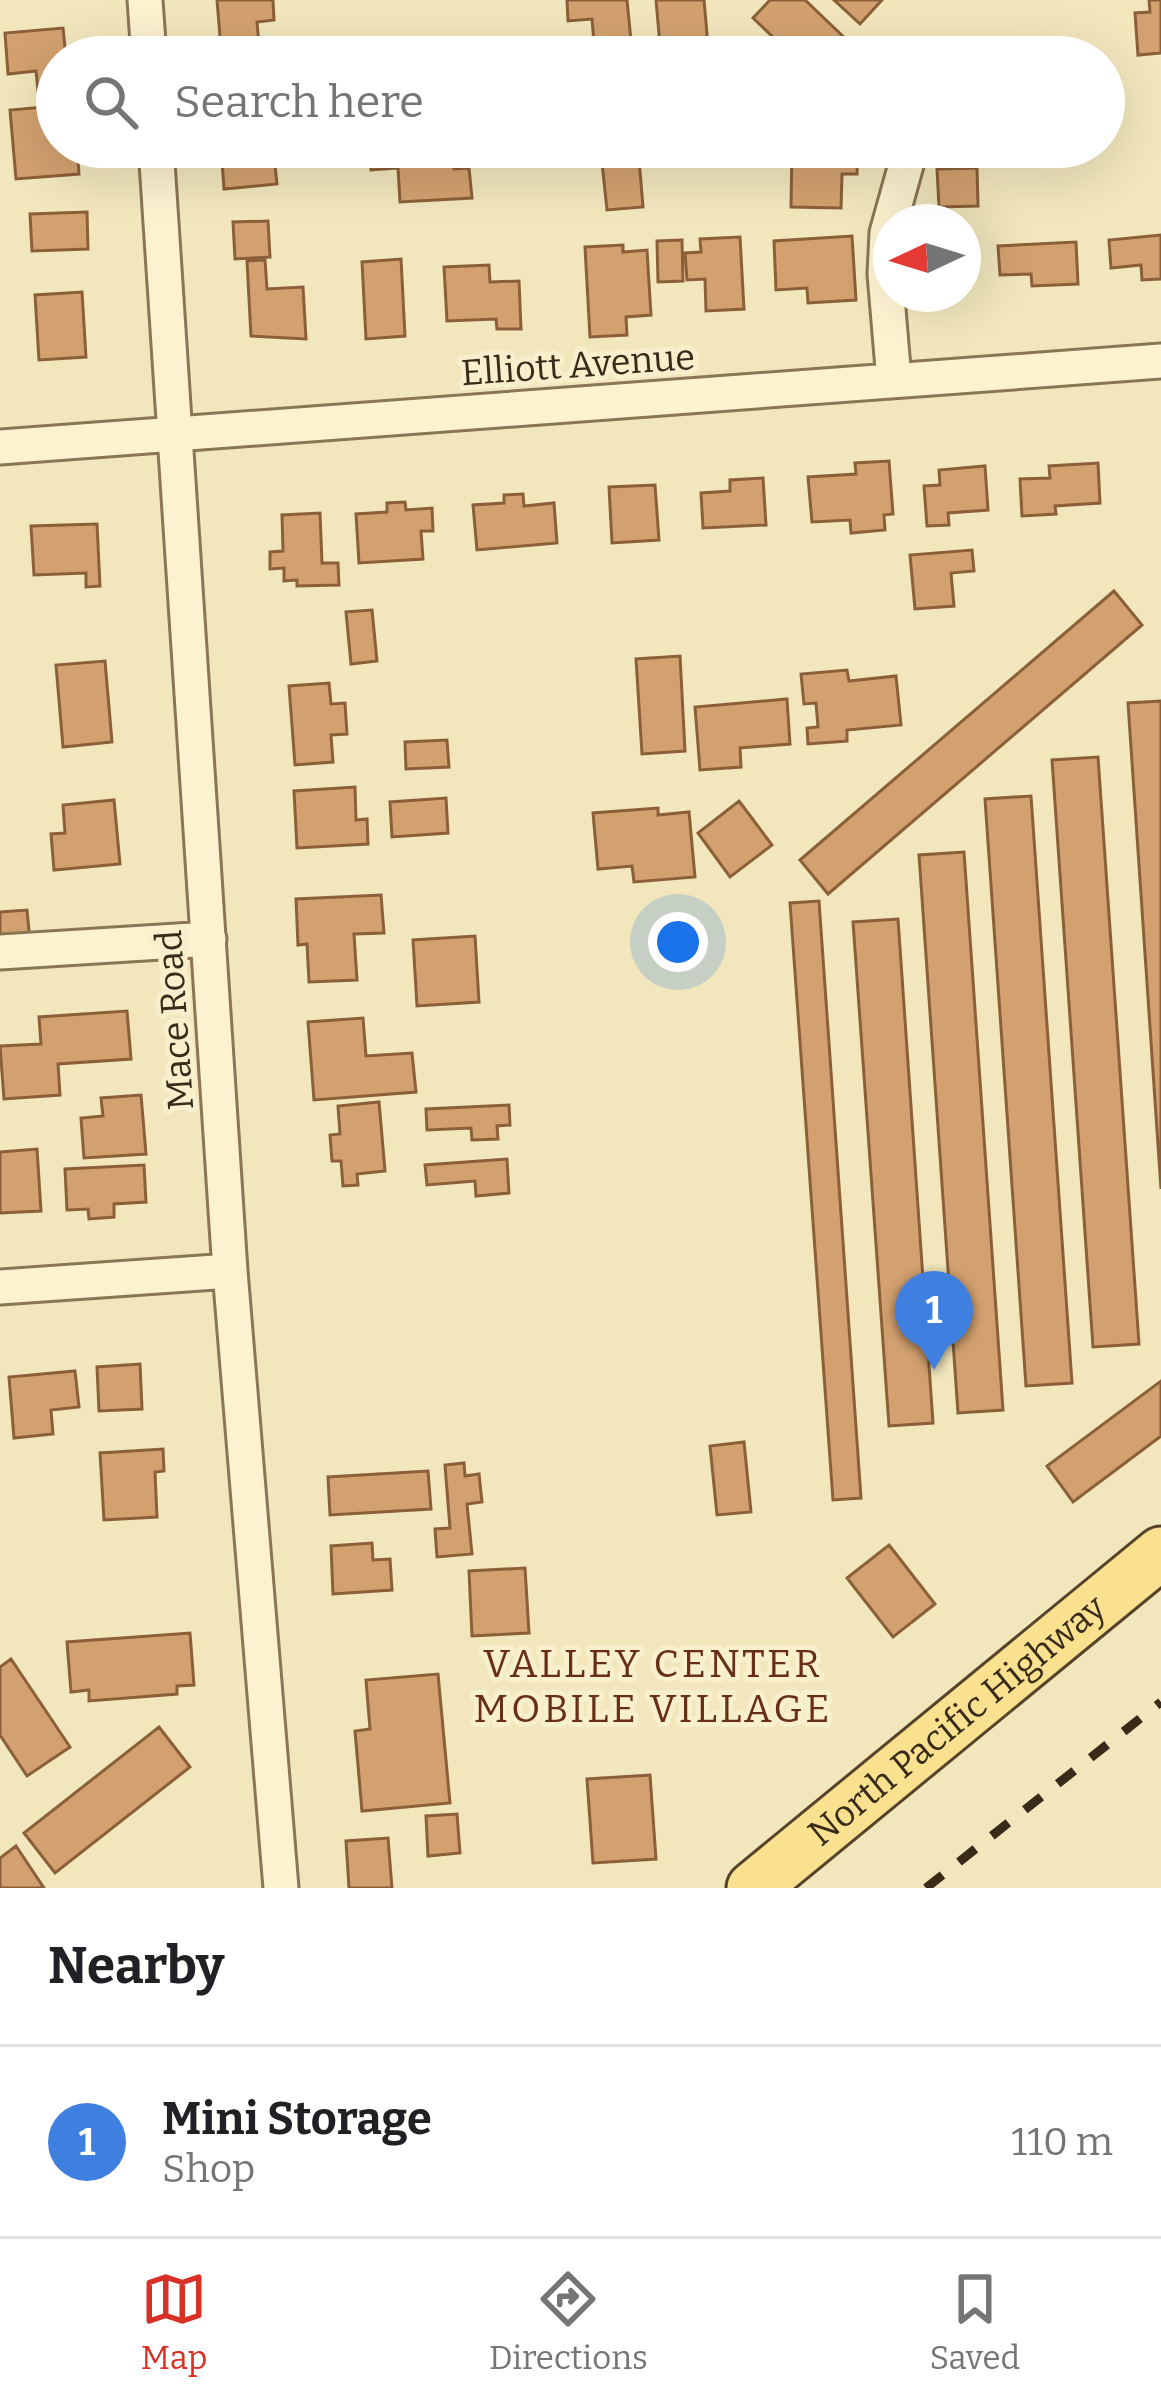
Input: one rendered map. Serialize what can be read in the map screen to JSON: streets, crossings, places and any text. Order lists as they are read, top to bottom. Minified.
{"streets":{"main road":["North Pacific Highway"],"street":["Elliott Avenue","Mace Road"]},"crossings":[["Elliott Avenue","Mace Road"]],"districts":["VALLEY CENTER MOBILE VILLAGE"],"north":"left","page":{"search":"Search here","pins":"1","heading":"Nearby","list":[{"mark":"1","name":"Mini Storage","note":"Shop","value":"110 m"}],"nav":["Map","Directions","Saved"]}}
